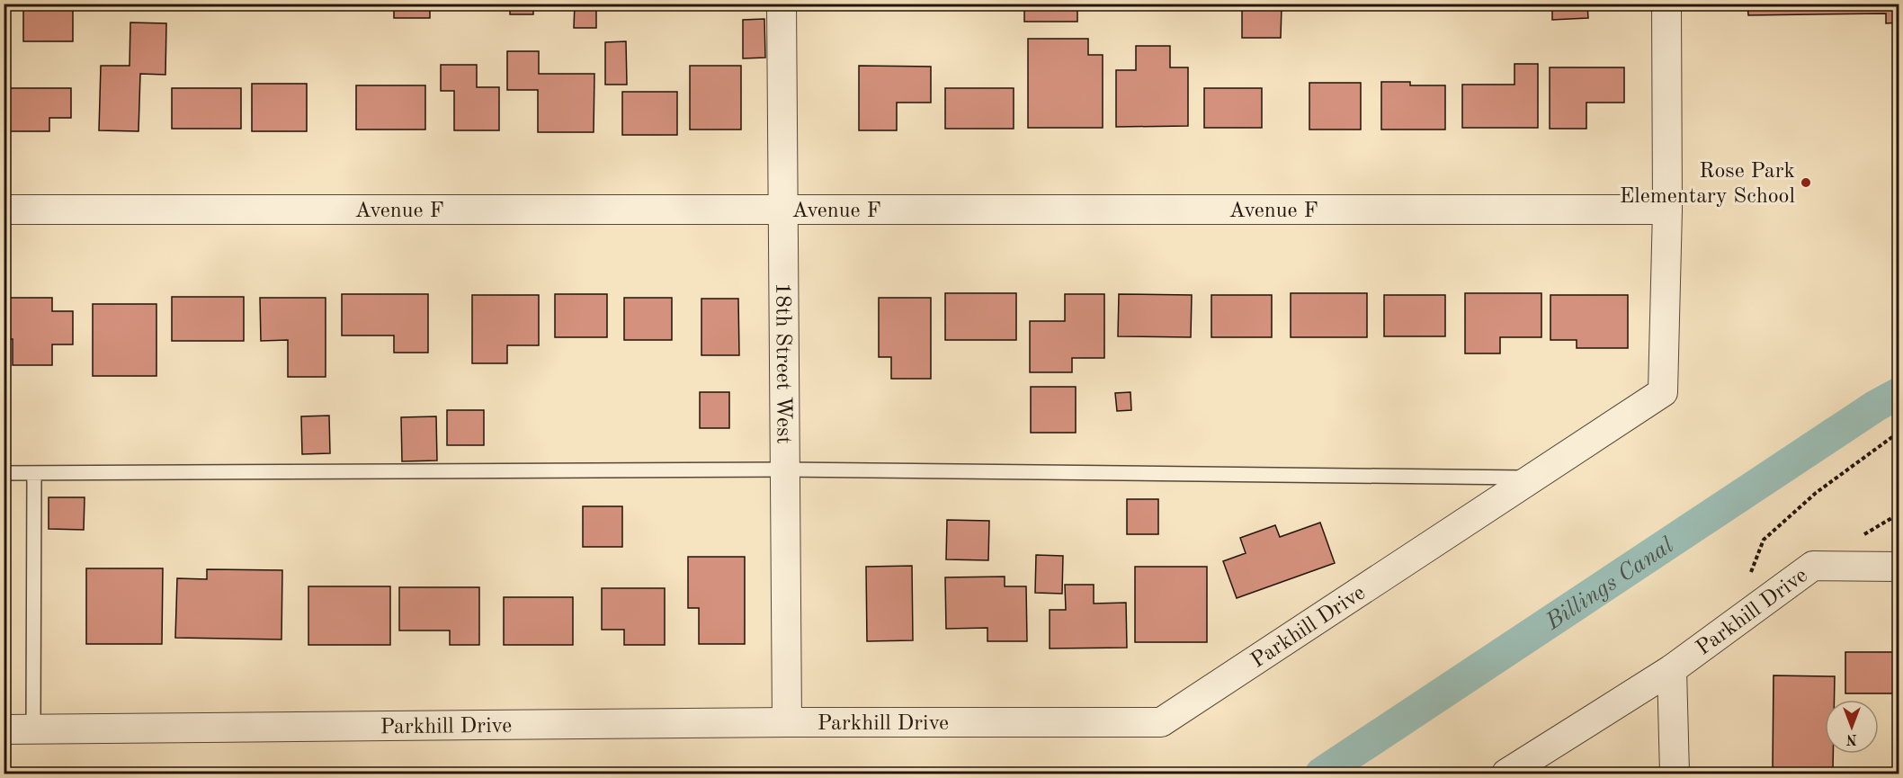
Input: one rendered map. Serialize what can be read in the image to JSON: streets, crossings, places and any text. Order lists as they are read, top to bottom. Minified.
{"streets":{"street":["Avenue F","18th Street West","Parkhill Drive"]},"crossings":[["Avenue F","18th Street West"],["Avenue F","Parkhill Drive"],["18th Street West","Parkhill Drive"]],"water":["Billings Canal"],"places":["Rose Park Elementary School"],"north":"bottom"}
